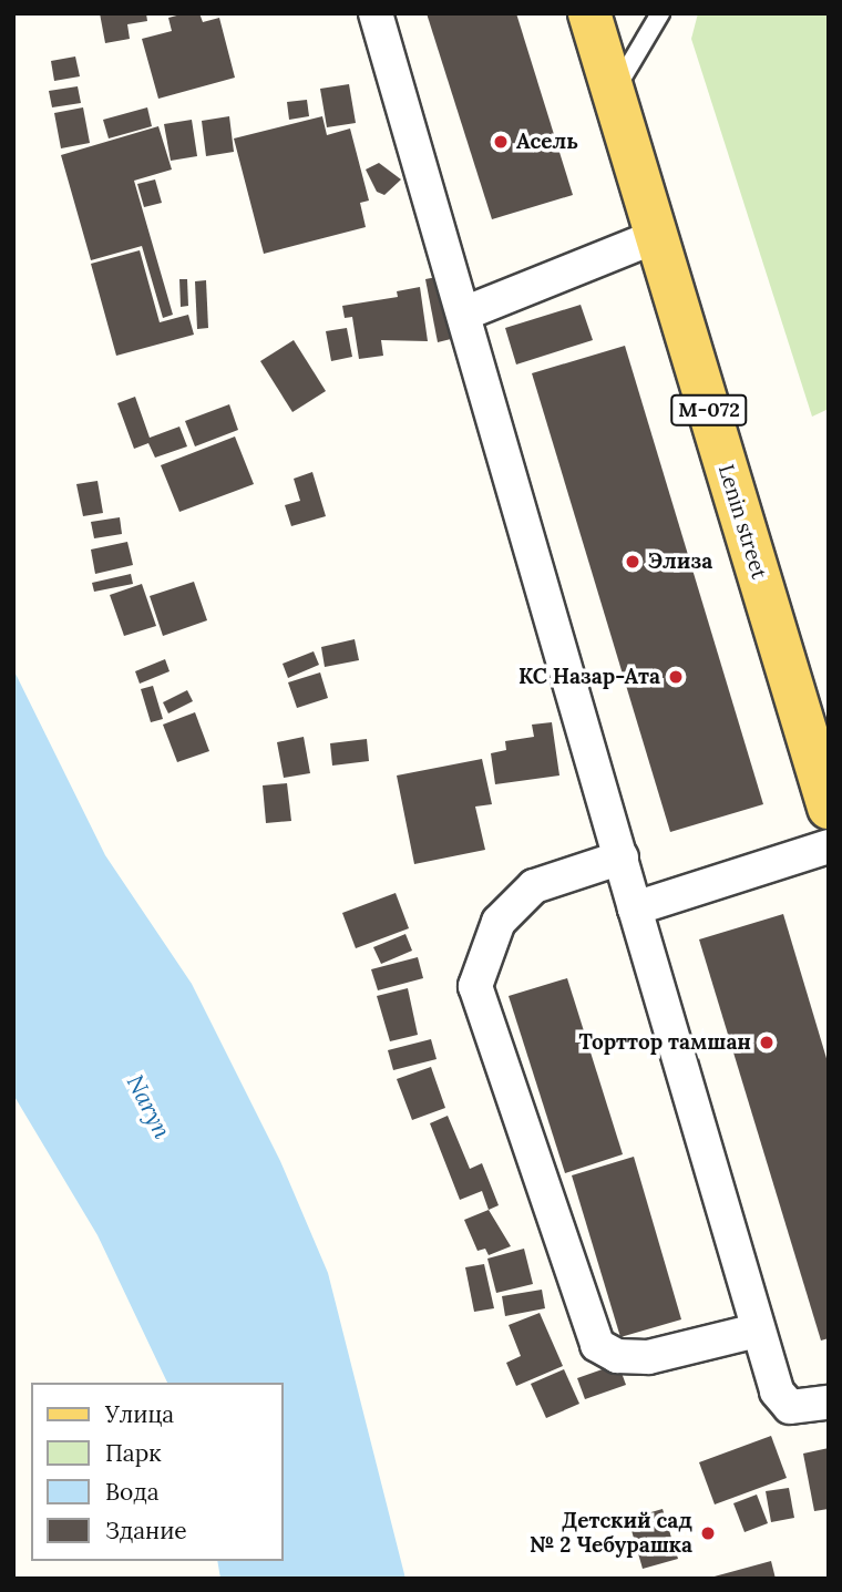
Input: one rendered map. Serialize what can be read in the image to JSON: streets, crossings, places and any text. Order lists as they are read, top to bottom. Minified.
{"streets":{"main road":["М-072","Lenin street"]},"water":["Naryn"],"places":["Асель","Элиза","КС Назар-Ата","Торттор тамшан","Детский сад № 2 Чебурашка"],"legend":["Улица","Парк","Вода","Здание"]}
